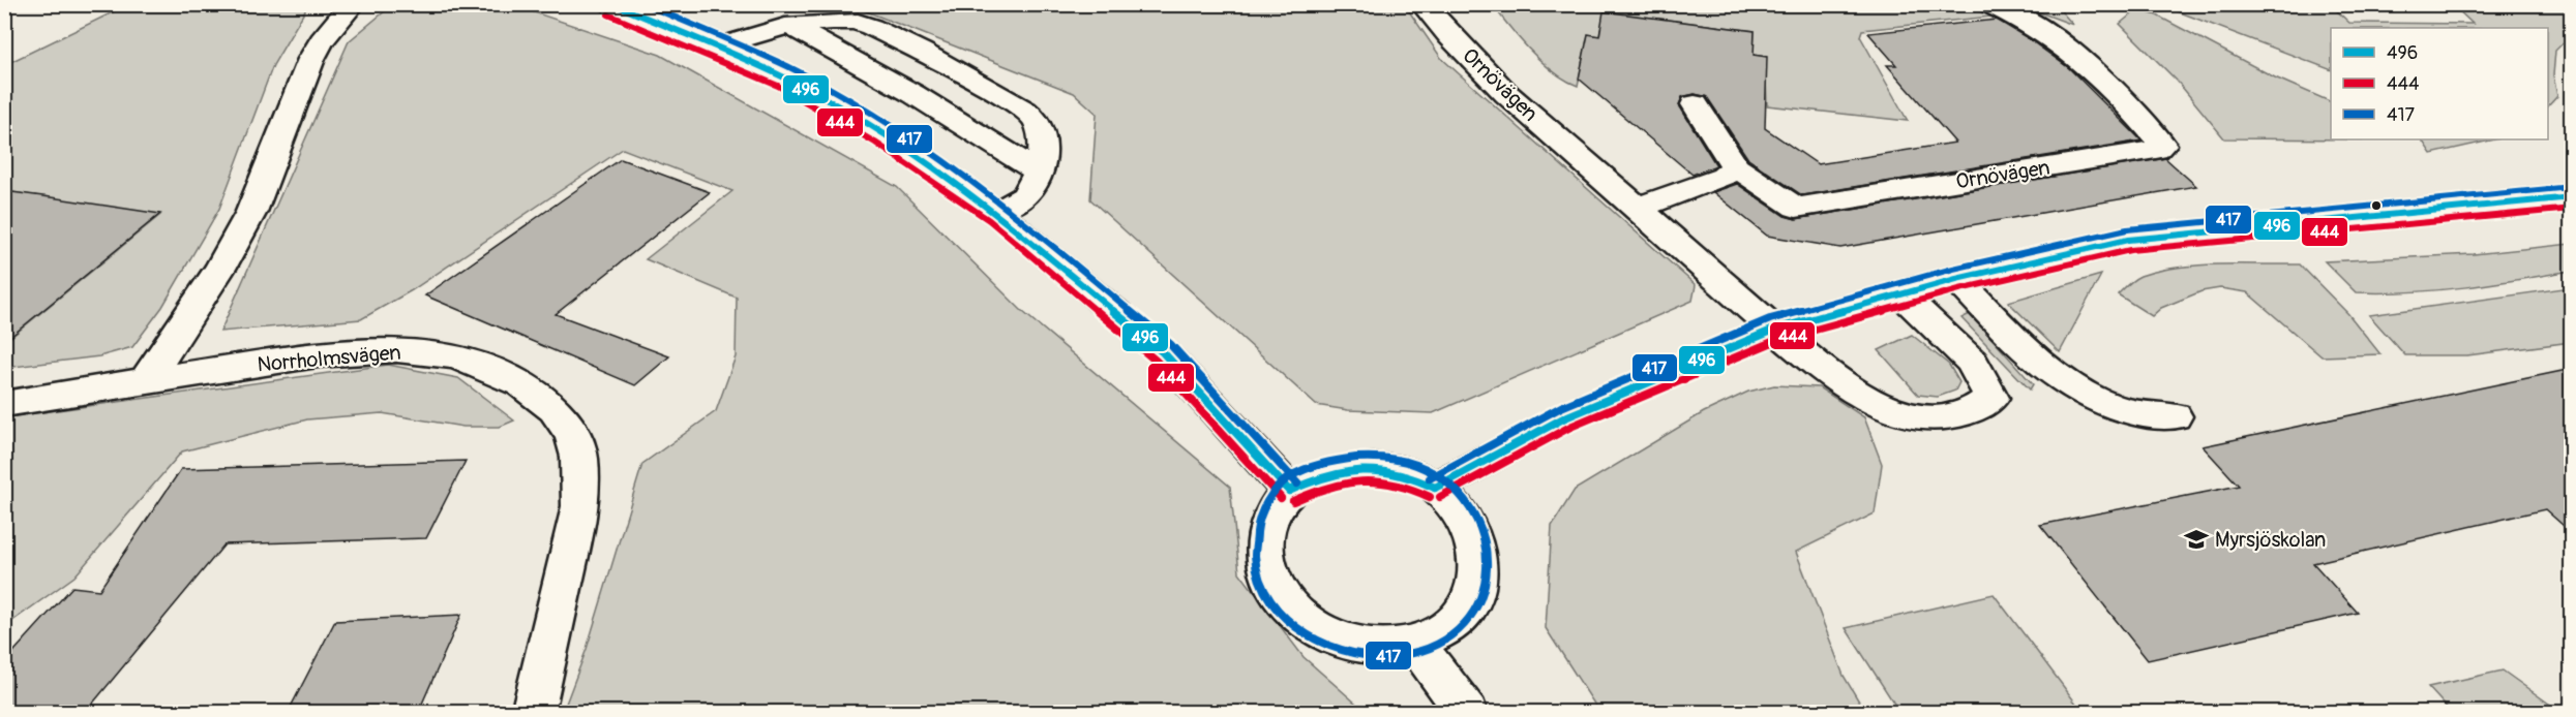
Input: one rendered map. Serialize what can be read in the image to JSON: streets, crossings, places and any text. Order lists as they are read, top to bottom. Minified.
{"streets":{"street":["Ornövägen","Norrholmsvägen"]},"places":{"school or university":["Myrsjöskolan"]},"lines":["transit line 496","transit line 417","transit line 444"],"legend":["496","444","417"]}
